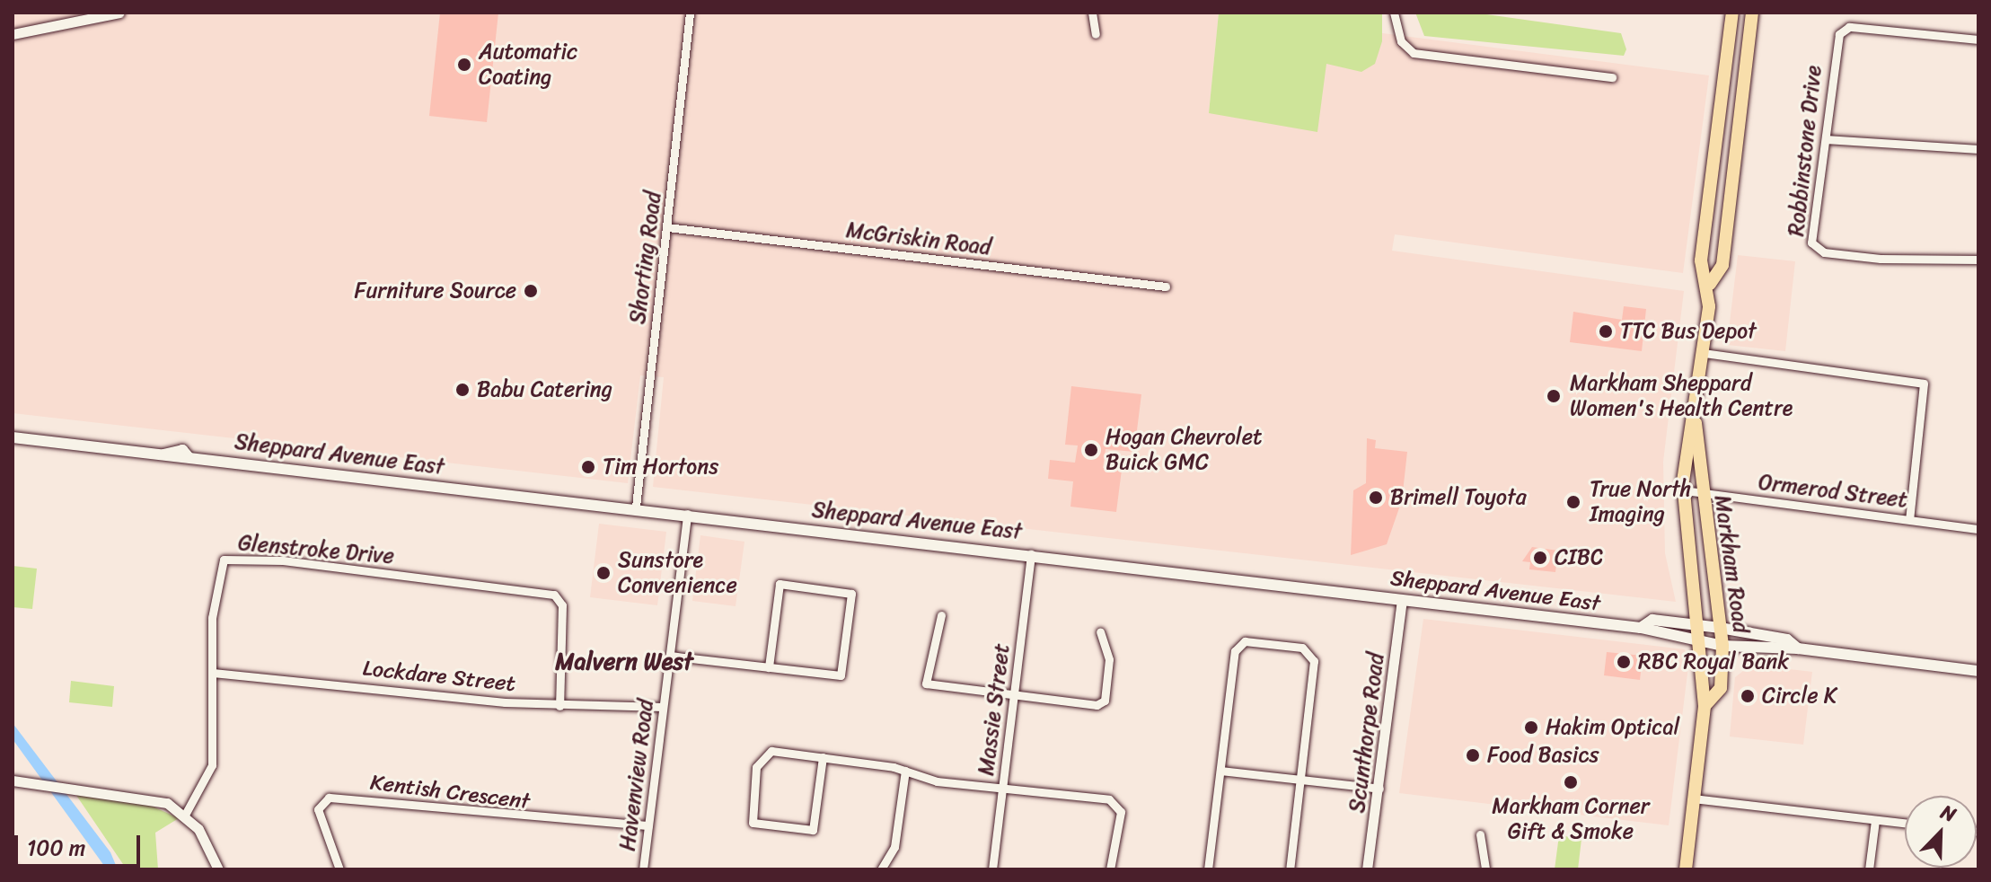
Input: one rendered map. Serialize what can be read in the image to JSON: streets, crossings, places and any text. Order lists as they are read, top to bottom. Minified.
{"streets":{"main road":["Sheppard Avenue East","Markham Road"],"street":["Robbinstone Drive","McGriskin Road","Shorting Road","Ormerod Street","Glenstroke Drive","Lockdare Street","Massie Street","Scunthorpe Road","Havenview Road","Kentish Crescent"]},"crossings":[["McGriskin Road","Shorting Road"],["Shorting Road","Sheppard Avenue East"],["Sheppard Avenue East","Markham Road"],["Sheppard Avenue East","Massie Street"],["Sheppard Avenue East","Scunthorpe Road"],["Sheppard Avenue East","Havenview Road"],["Ormerod Street","Markham Road"],["Glenstroke Drive","Lockdare Street"],["Lockdare Street","Havenview Road"],["Havenview Road","Kentish Crescent"]],"districts":["Malvern West"],"places":["Automatic Coating","Furniture Source","TTC Bus Depot","Babu Catering","Markham Sheppard Women's Health Centre","Hogan Chevrolet Buick GMC","Tim Hortons","Brimell Toyota","True North Imaging","CIBC","Sunstore Convenience","RBC Royal Bank","Circle K","Hakim Optical","Food Basics","Markham Corner Gift & Smoke"],"scale_bar":"100 m","north":"top right"}
